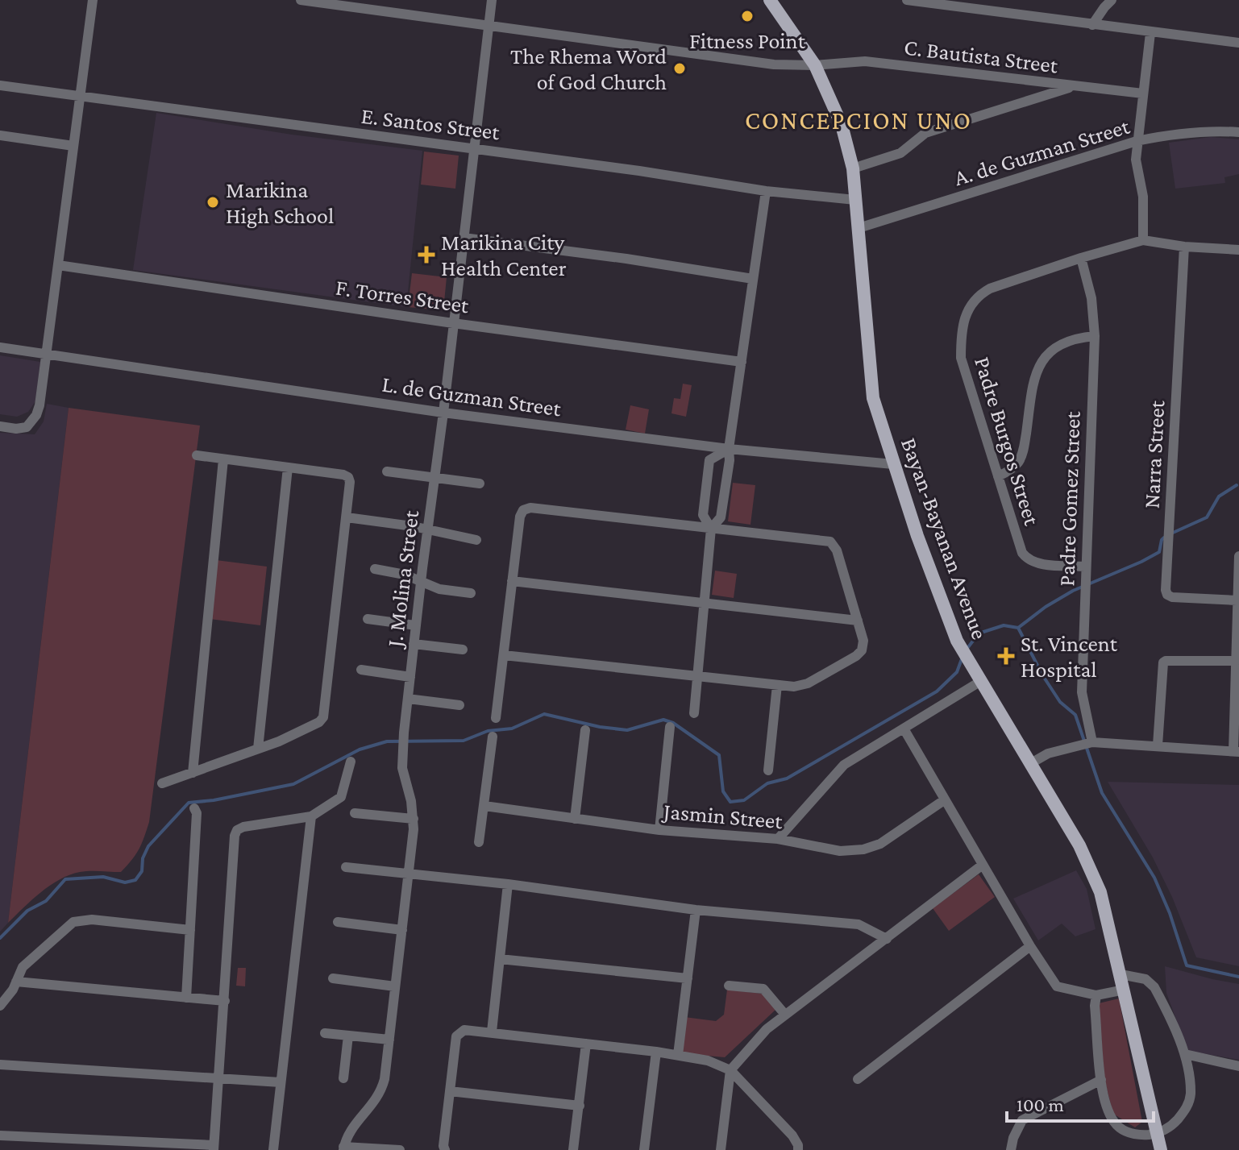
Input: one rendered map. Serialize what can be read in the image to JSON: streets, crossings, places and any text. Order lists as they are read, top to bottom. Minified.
{"streets":{"main road":["Bayan-Bayanan Avenue"],"street":["C. Bautista Street","E. Santos Street","A. de Guzman Street","F. Torres Street","L. de Guzman Street","Padre Burgos Street","Narra Street","Padre Gomez Street","J. Molina Street","Jasmin Street"]},"crossings":[["C. Bautista Street","Bayan-Bayanan Avenue"],["C. Bautista Street","J. Molina Street"],["E. Santos Street","Bayan-Bayanan Avenue"],["E. Santos Street","J. Molina Street"],["A. de Guzman Street","Bayan-Bayanan Avenue"],["F. Torres Street","J. Molina Street"],["L. de Guzman Street","Bayan-Bayanan Avenue"],["L. de Guzman Street","J. Molina Street"],["Padre Burgos Street","Padre Gomez Street"]],"districts":["CONCEPCION UNO"],"places":{"other":["Fitness Point","The Rhema Word of God Church","Marikina High School"],"health":["Marikina City Health Center","St. Vincent Hospital"]},"scale_bar":"100 m"}
